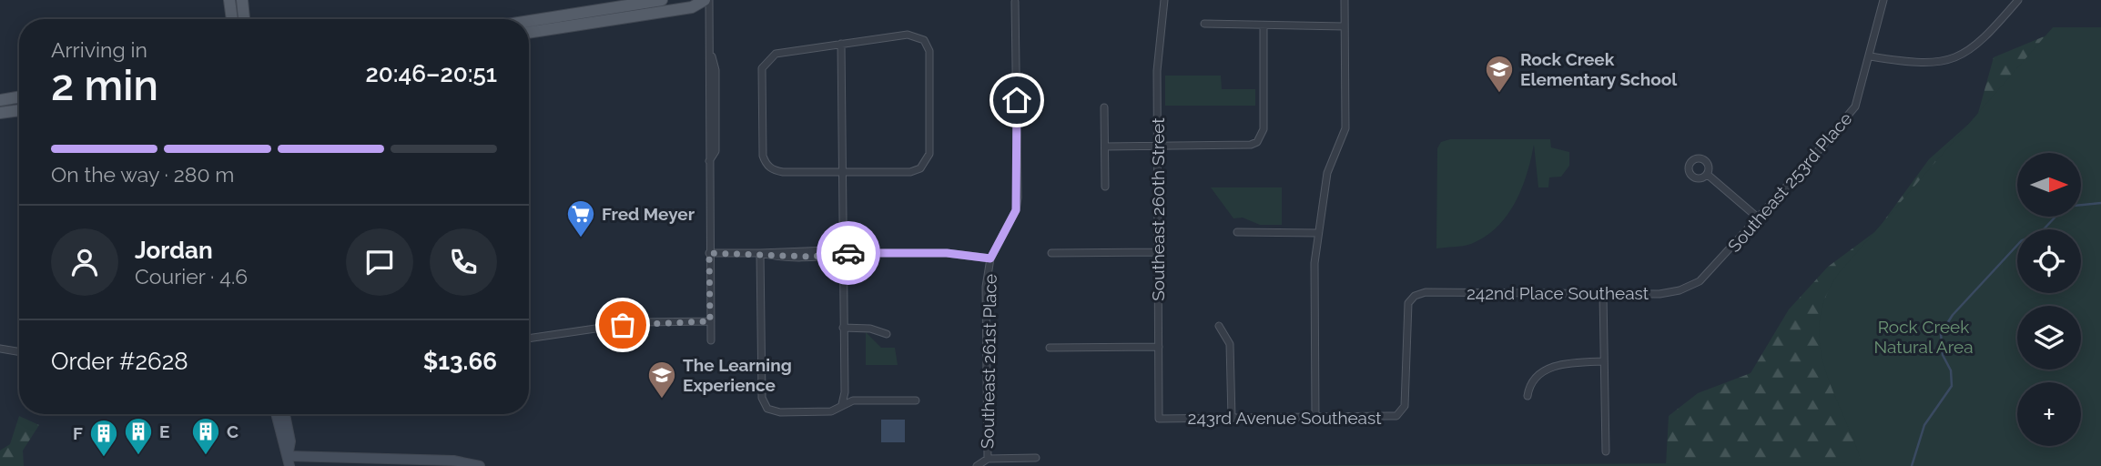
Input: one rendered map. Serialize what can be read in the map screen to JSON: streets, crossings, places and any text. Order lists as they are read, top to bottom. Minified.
{"streets":{"street":["Southeast 253rd Place","Southeast 260th Street","242nd Place Southeast","Southeast 261st Place","243rd Avenue Southeast"]},"crossings":[["Southeast 253rd Place","242nd Place Southeast"],["Southeast 260th Street","243rd Avenue Southeast"],["242nd Place Southeast","243rd Avenue Southeast"]],"parks":["Rock Creek Natural Area"],"places":{"school or university":["Rock Creek Elementary School","The Learning Experience"],"supermarket":["Fred Meyer"],"building":["E","C","F"]},"north":"right","page":{"heading":["2 min","Arriving in","20:46–20:51"],"panel":["Jordan","Courier · 4.6","Order #2628","$13.66"],"bar":"On the way · 280 m","map_buttons":"+"}}
